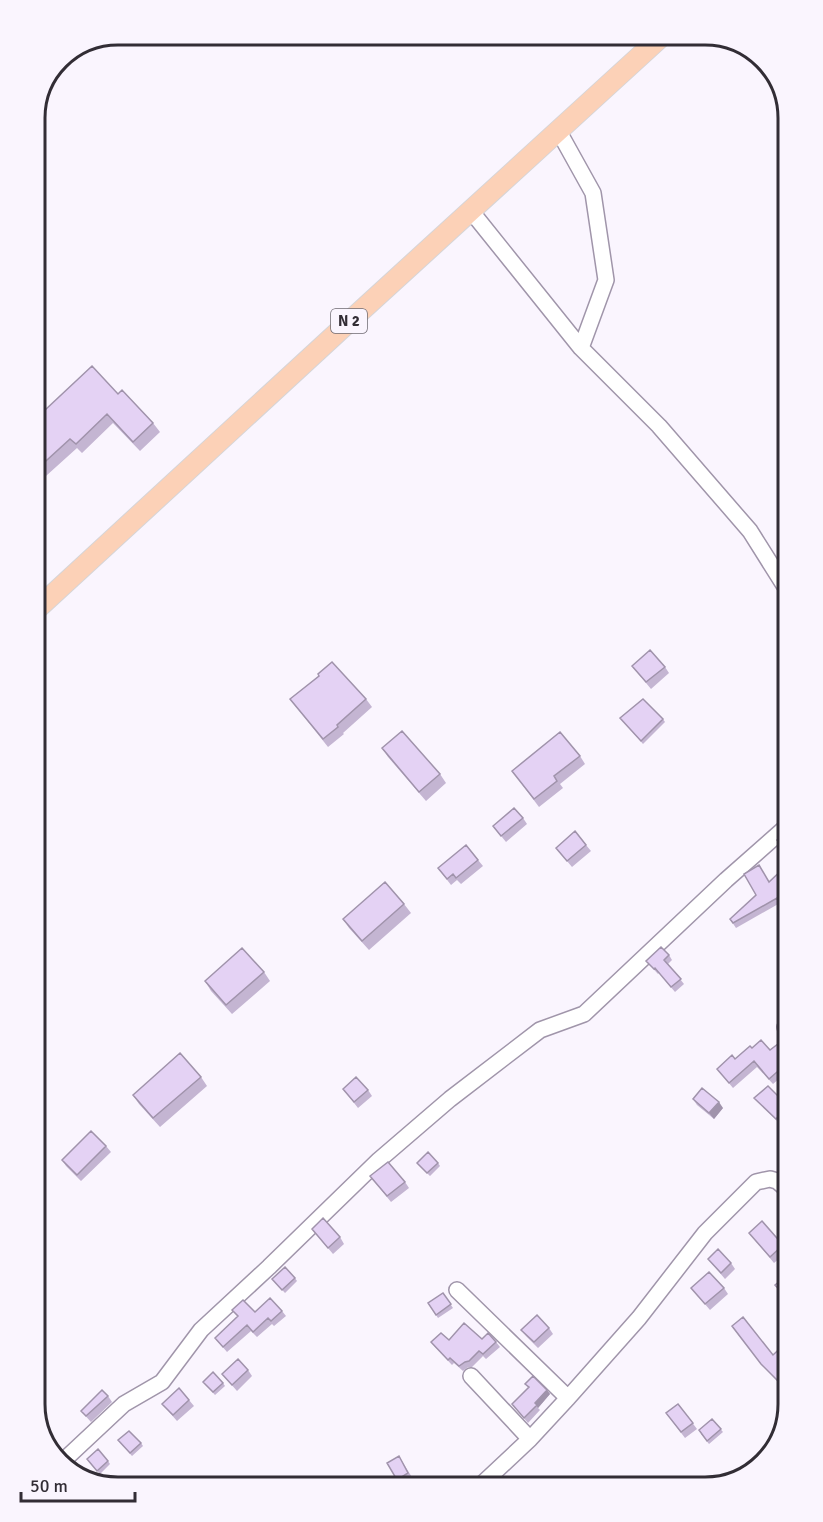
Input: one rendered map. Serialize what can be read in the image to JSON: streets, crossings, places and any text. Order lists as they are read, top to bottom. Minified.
{"streets":{"main road":["N 2"]},"scale_bar":"50 m"}
